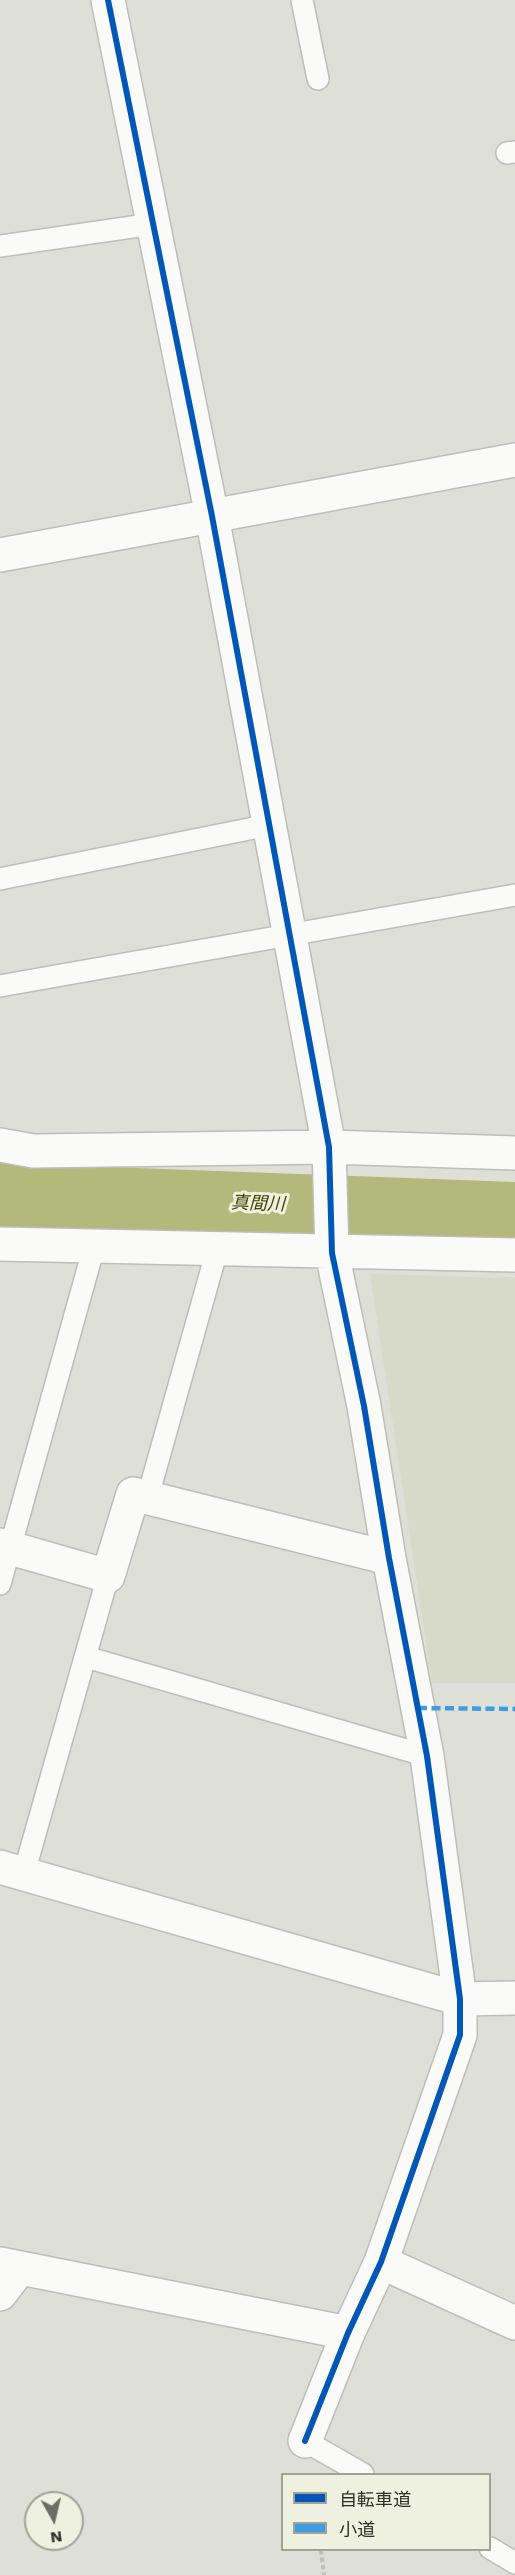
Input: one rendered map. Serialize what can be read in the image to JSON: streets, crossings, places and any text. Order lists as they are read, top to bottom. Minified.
{"water":["真間川"],"legend":["自転車道","小道"],"north":"bottom"}
